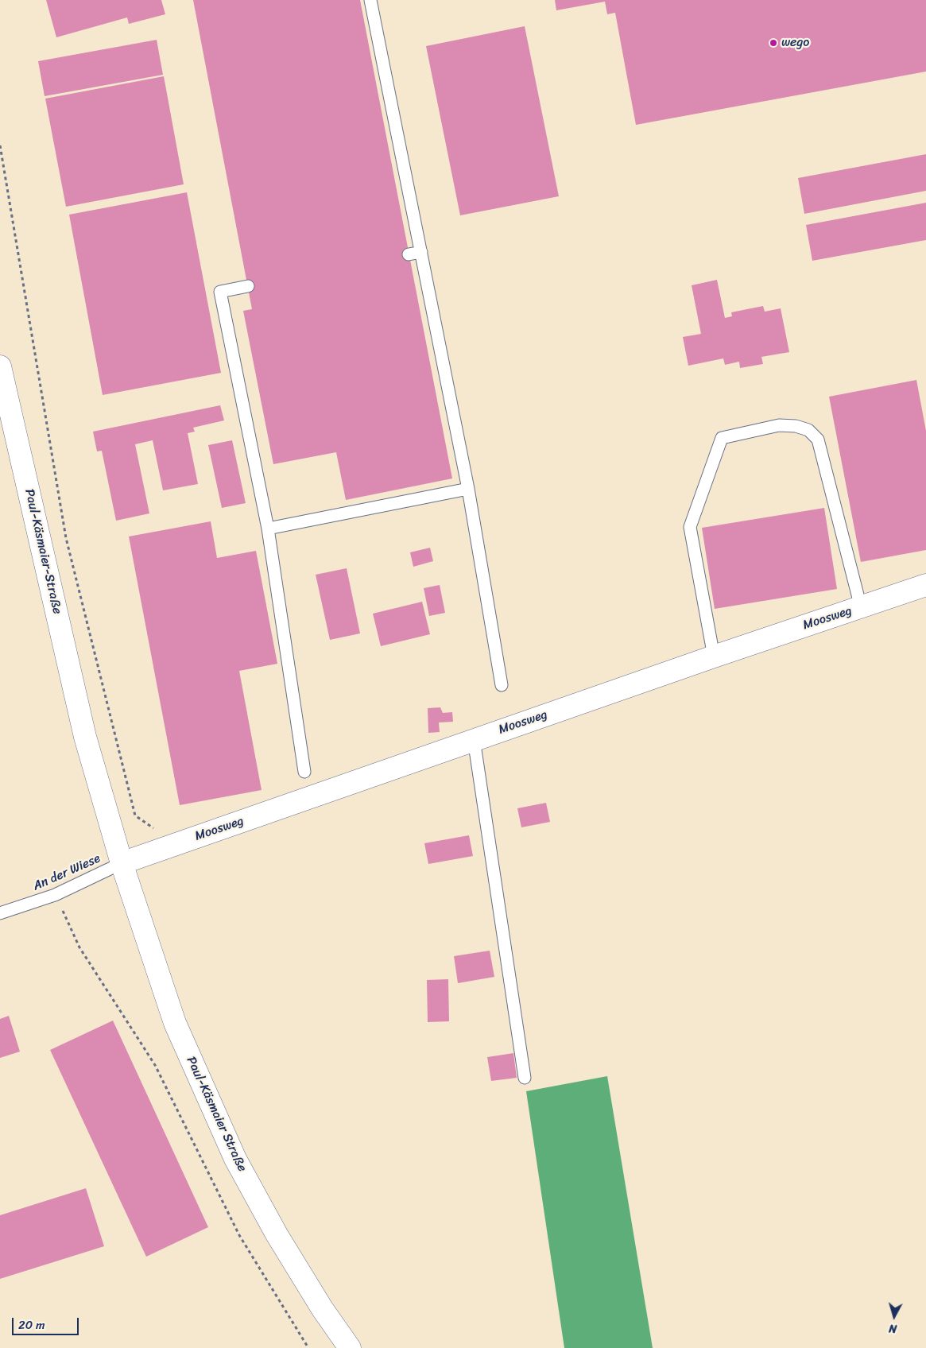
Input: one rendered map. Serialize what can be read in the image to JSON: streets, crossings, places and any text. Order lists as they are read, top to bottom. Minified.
{"streets":{"street":["Paul-Käsmaier-Straße","Moosweg","Paul-Käsmaier Straße"],"lane":["An der Wiese"]},"crossings":[["Paul-Käsmaier-Straße","Moosweg"],["Paul-Käsmaier-Straße","An der Wiese"],["Paul-Käsmaier-Straße","Paul-Käsmaier Straße"],["Moosweg","An der Wiese"],["Moosweg","Paul-Käsmaier Straße"],["An der Wiese","Paul-Käsmaier Straße"]],"places":["wego"],"scale_bar":"20 m","north":"bottom"}
